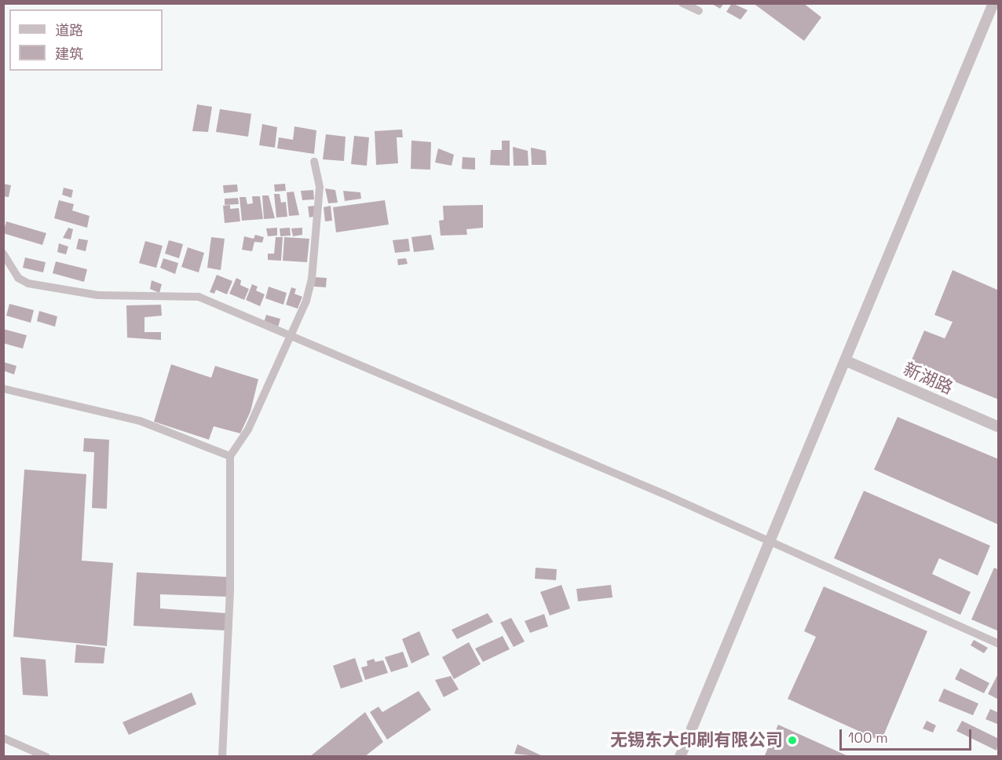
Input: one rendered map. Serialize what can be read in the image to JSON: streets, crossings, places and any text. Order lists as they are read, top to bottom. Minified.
{"streets":{"street":["新湖路"]},"places":["无锡东大印刷有限公司"],"legend":["道路","建筑"],"scale_bar":"100 m"}
